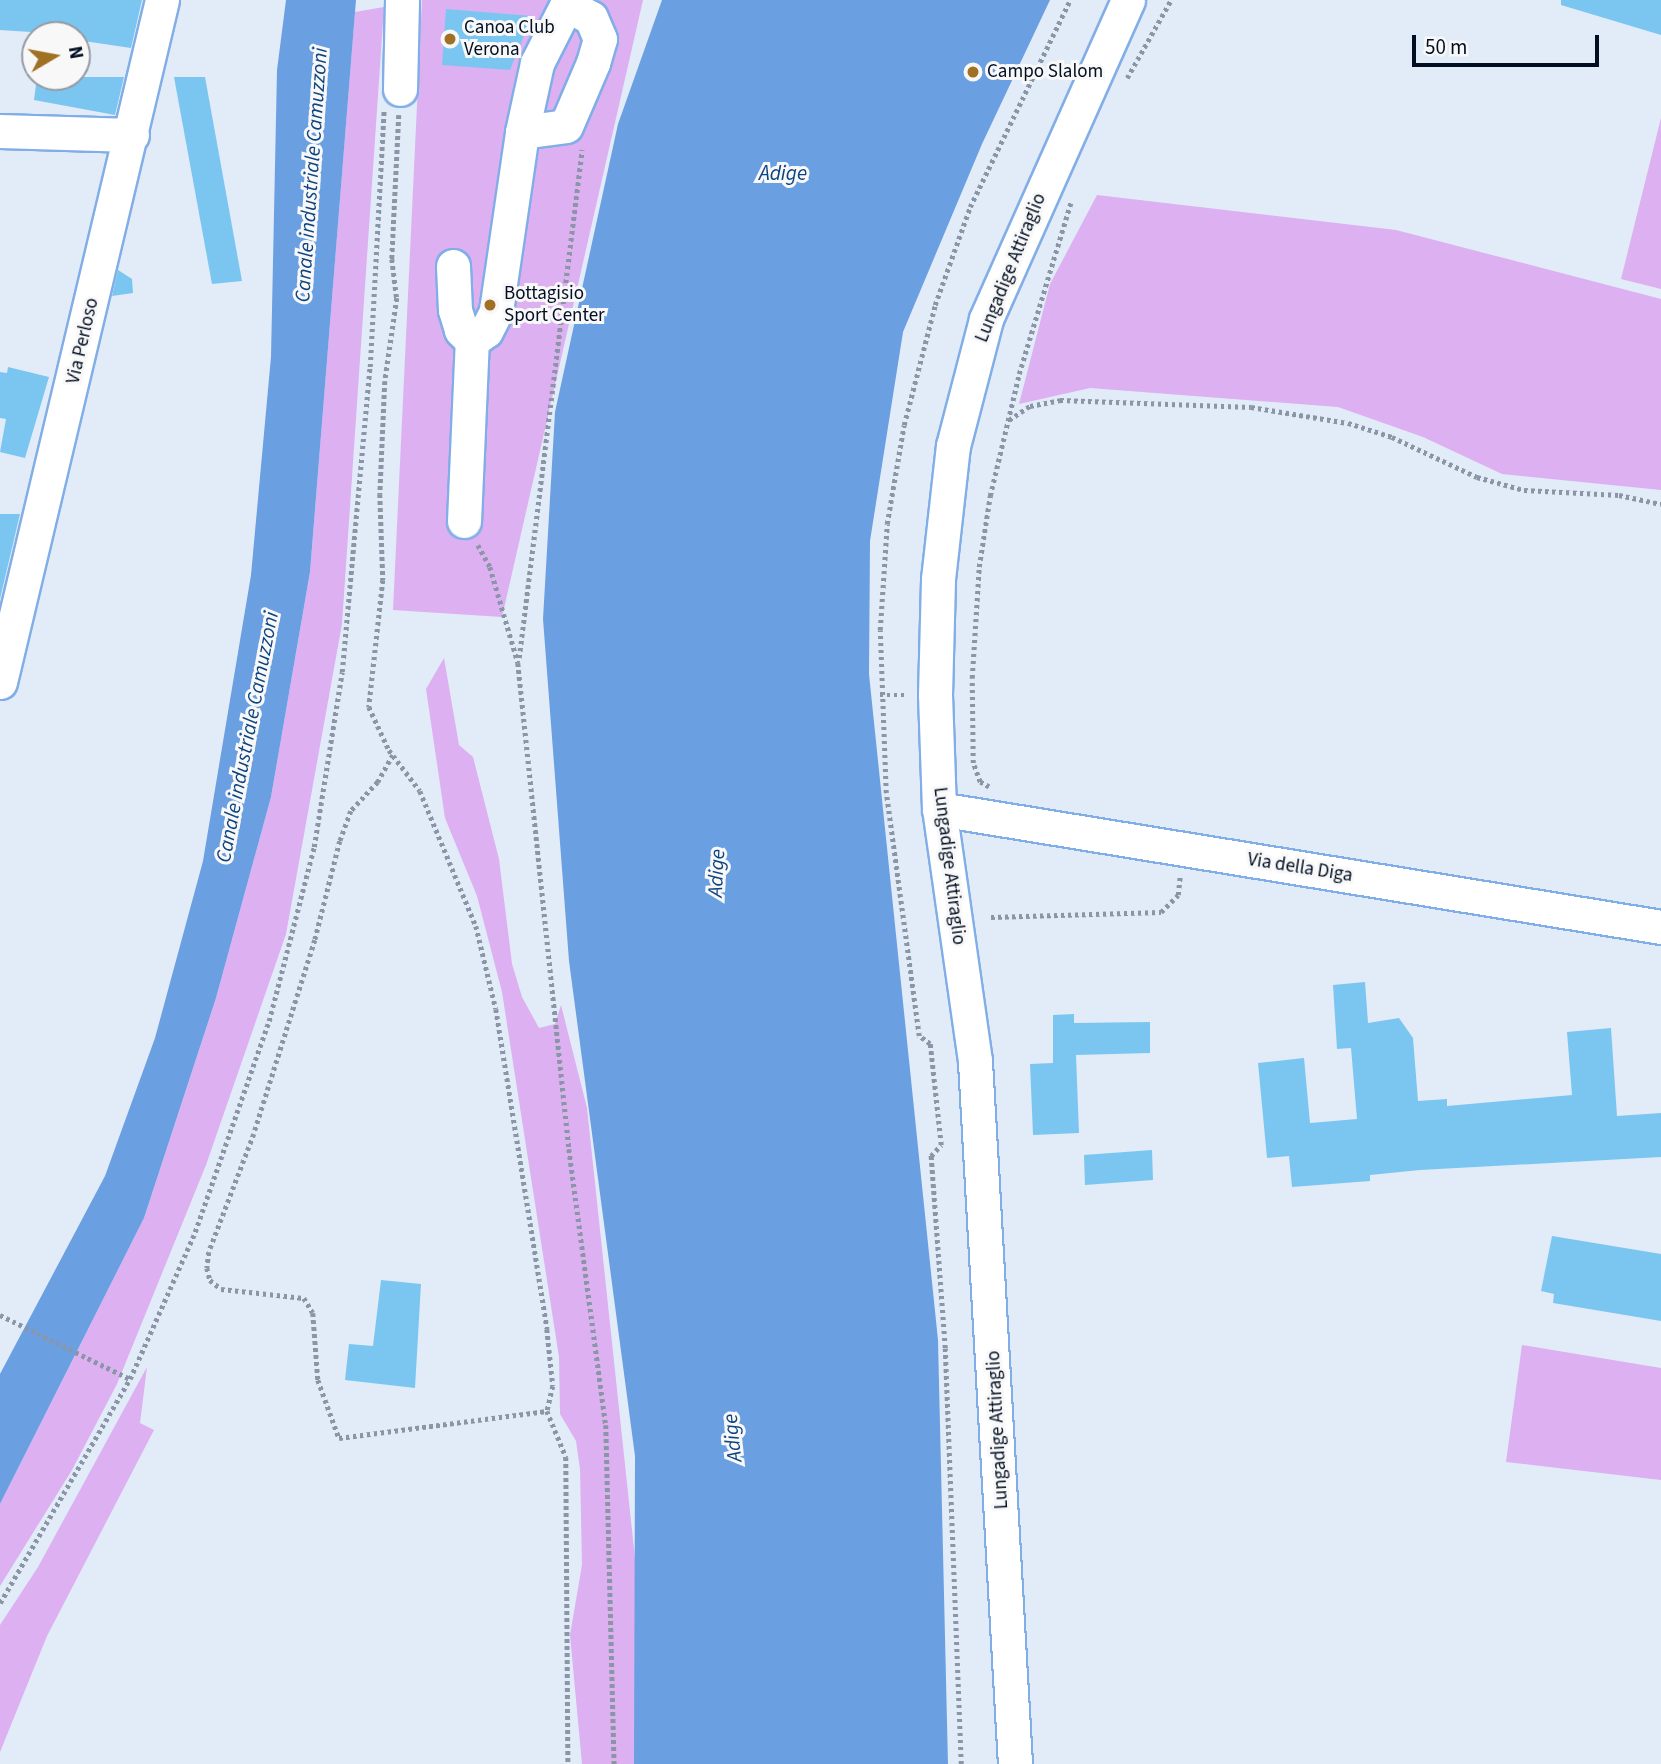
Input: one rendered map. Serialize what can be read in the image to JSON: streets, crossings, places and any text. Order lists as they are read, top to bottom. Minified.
{"streets":{"street":["Lungadige Attiraglio","Via Perloso","Via della Diga"]},"crossings":[["Lungadige Attiraglio","Via della Diga"]],"water":["Adige","Canale industriale Camuzzoni"],"places":["Canoa Club Verona","Campo Slalom","Bottagisio Sport Center"],"scale_bar":"50 m","north":"right"}
